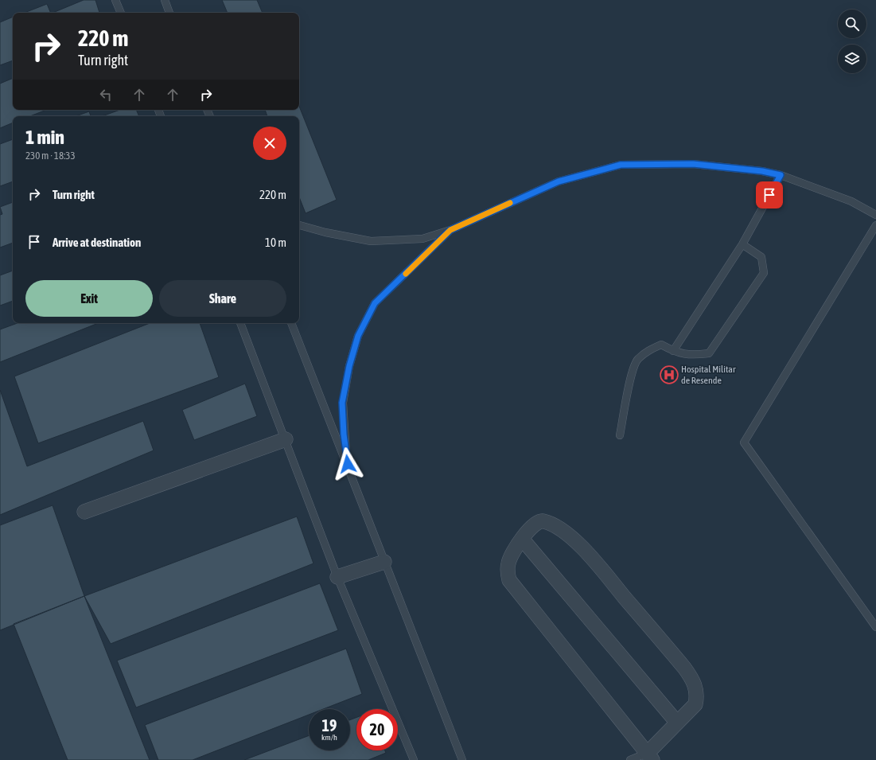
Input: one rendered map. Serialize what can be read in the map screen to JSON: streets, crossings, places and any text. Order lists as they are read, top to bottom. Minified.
{"places":{"hospital":["Hospital Militar de Resende"]},"page":{"turn":["220 m","Turn right"],"heading":["1 min","230 m · 18:33"],"list":[{"name":"Turn right","value":"220 m"},{"name":"Arrive at destination","value":"10 m"}],"buttons":["Exit","Share"],"speed":"19 km/h","limit":"20"}}
